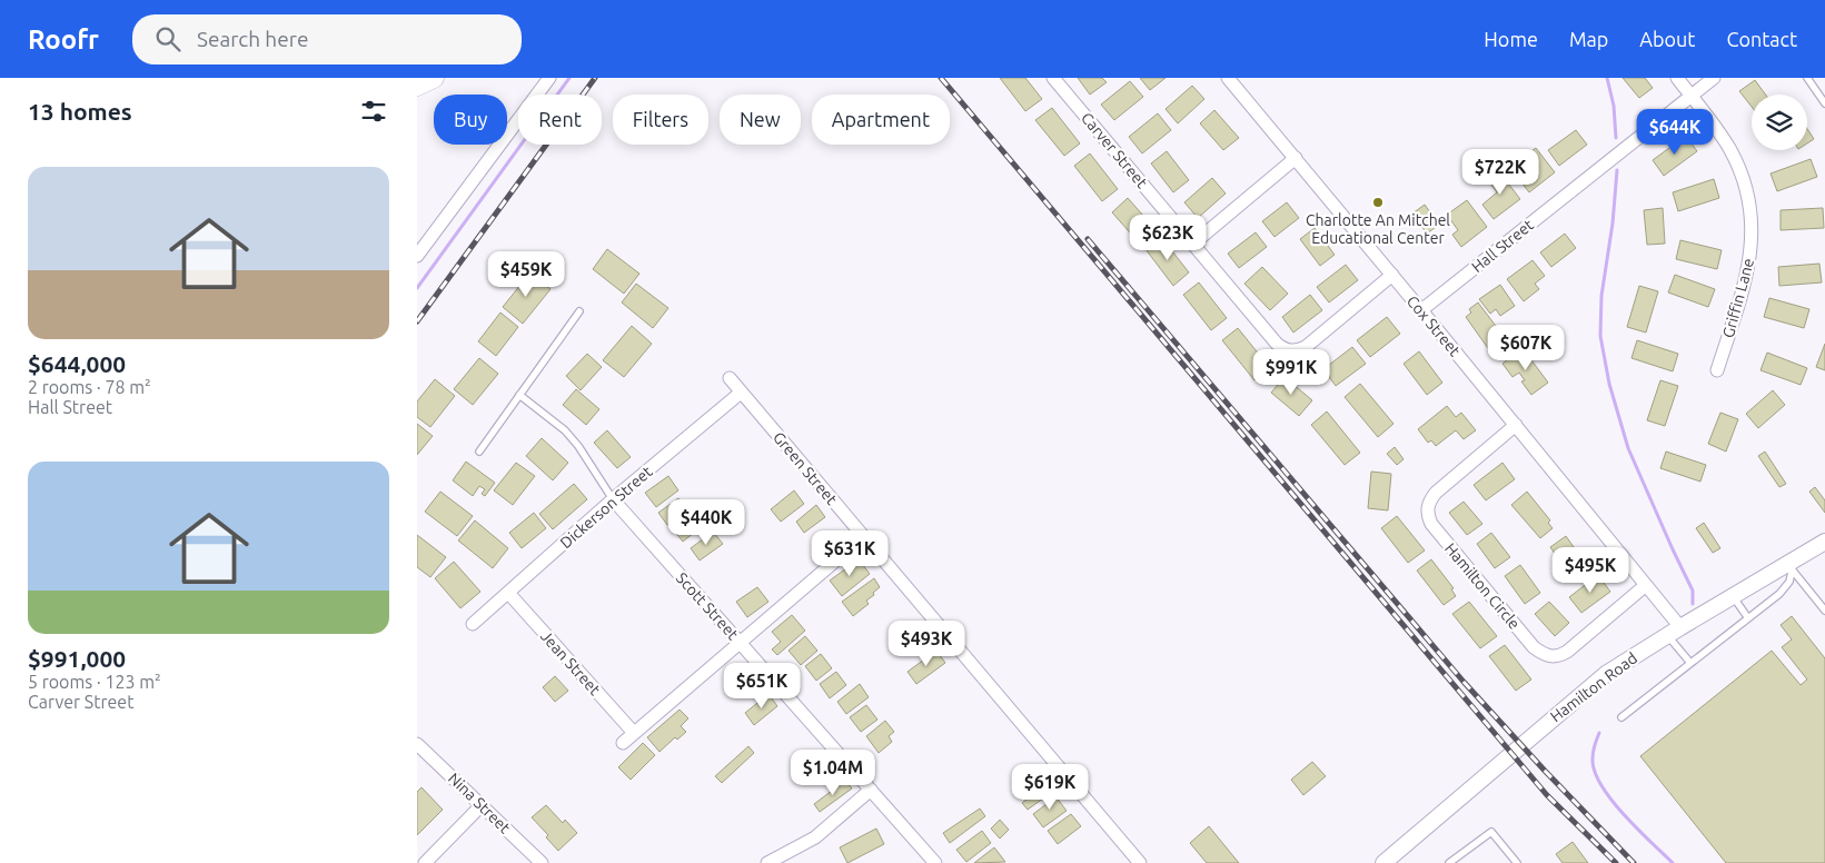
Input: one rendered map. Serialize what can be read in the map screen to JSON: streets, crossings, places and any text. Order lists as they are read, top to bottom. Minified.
{"streets":{"street":["Carver Street","Hall Street","Griffin Lane","Cox Street","Green Street","Dickerson Street","Hamilton Circle","Scott Street","Jean Street","Hamilton Road","Nina Street"]},"crossings":[["Carver Street","Cox Street"],["Hall Street","Griffin Lane"],["Hall Street","Cox Street"],["Cox Street","Hamilton Circle"],["Cox Street","Hamilton Road"],["Green Street","Dickerson Street"],["Dickerson Street","Scott Street"],["Dickerson Street","Jean Street"]],"places":["Charlotte An Mitchel Educational Center"],"page":{"header":"Roofr","search":"Search here","nav":["Home","Map","About","Contact"],"heading":"13 homes","chip":["Buy","Rent","Filters","New","Apartment"],"price":["$644K","$722K","$623K","$459K","$607K","$991K","$440K","$631K","$495K","$493K","$651K","$1.04M","$619K"],"list":[{"name":"$644,000","note":"2 rooms · 78 m² · Hall Street"},{"name":"$991,000","note":"5 rooms · 123 m² · Carver Street"}]}}
